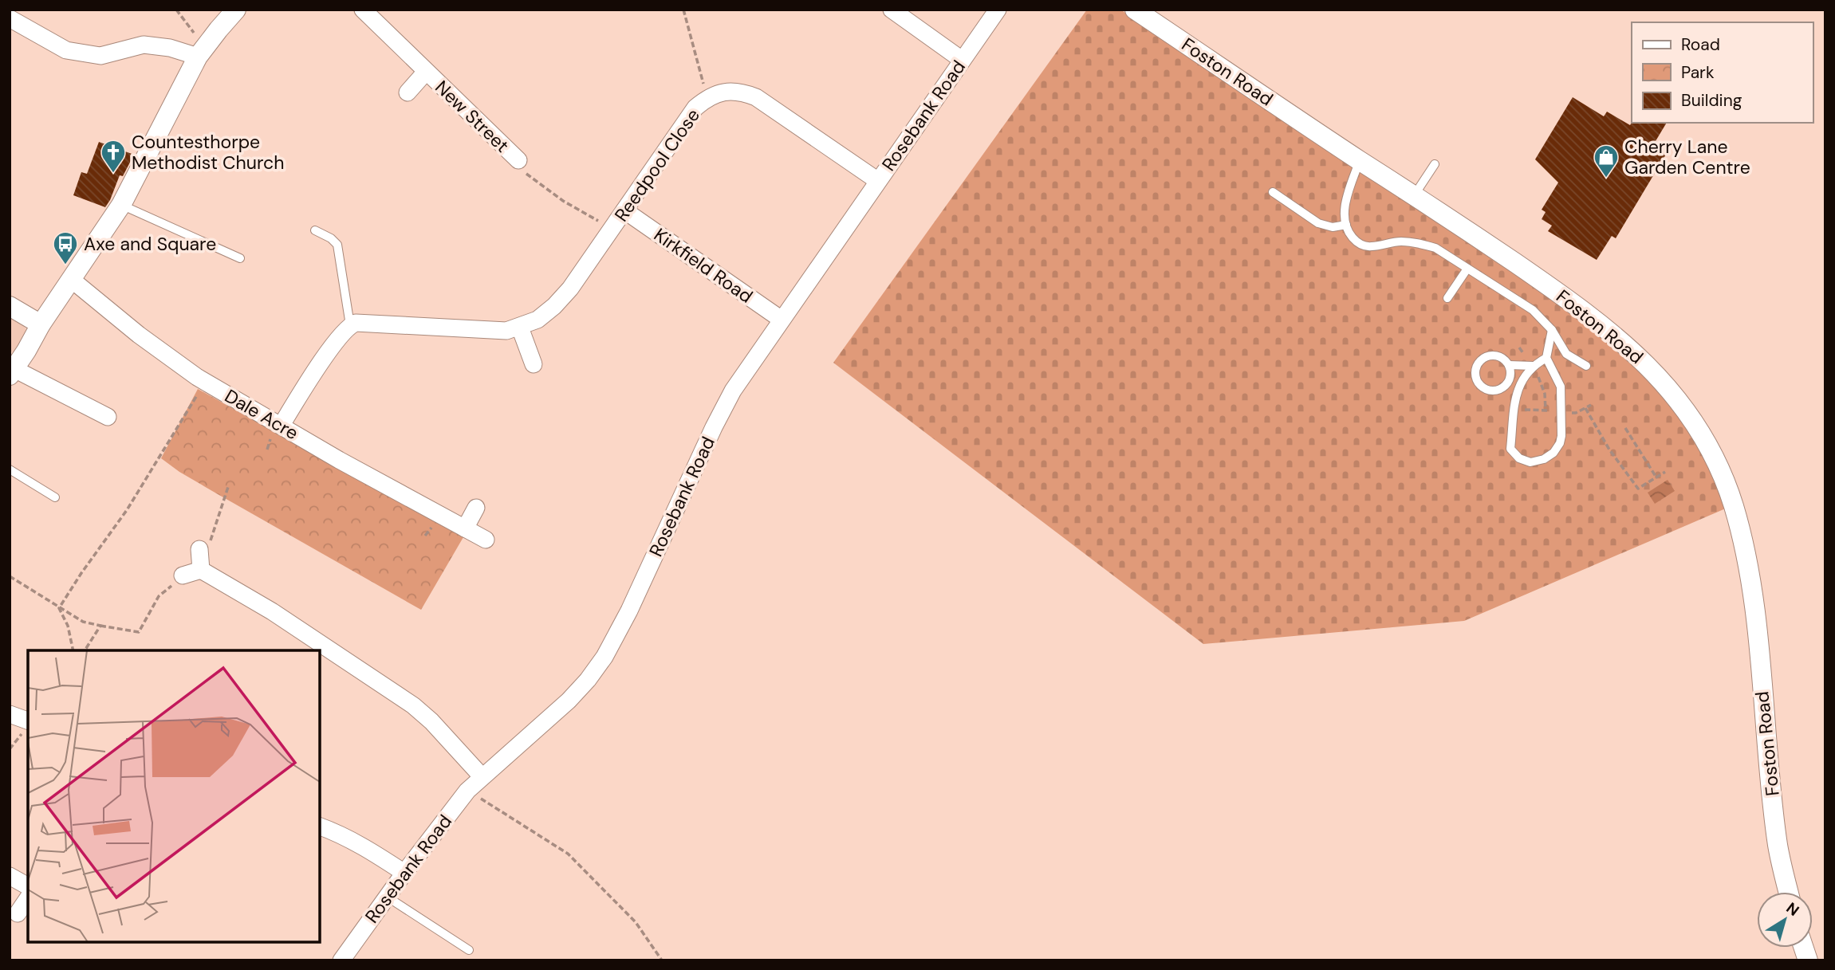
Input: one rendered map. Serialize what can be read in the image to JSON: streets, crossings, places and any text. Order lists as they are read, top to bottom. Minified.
{"streets":{"street":["Foston Road","Rosebank Road","New Street","Reedpool Close","Kirkfield Road","Dale Acre"]},"crossings":[["Rosebank Road","Reedpool Close"],["Rosebank Road","Kirkfield Road"],["Reedpool Close","Kirkfield Road"]],"places":{"church":["Countesthorpe Methodist Church"],"shop":["Cherry Lane Garden Centre"],"bus stop":["Axe and Square"]},"legend":["Road","Park","Building"],"north":"top right"}
